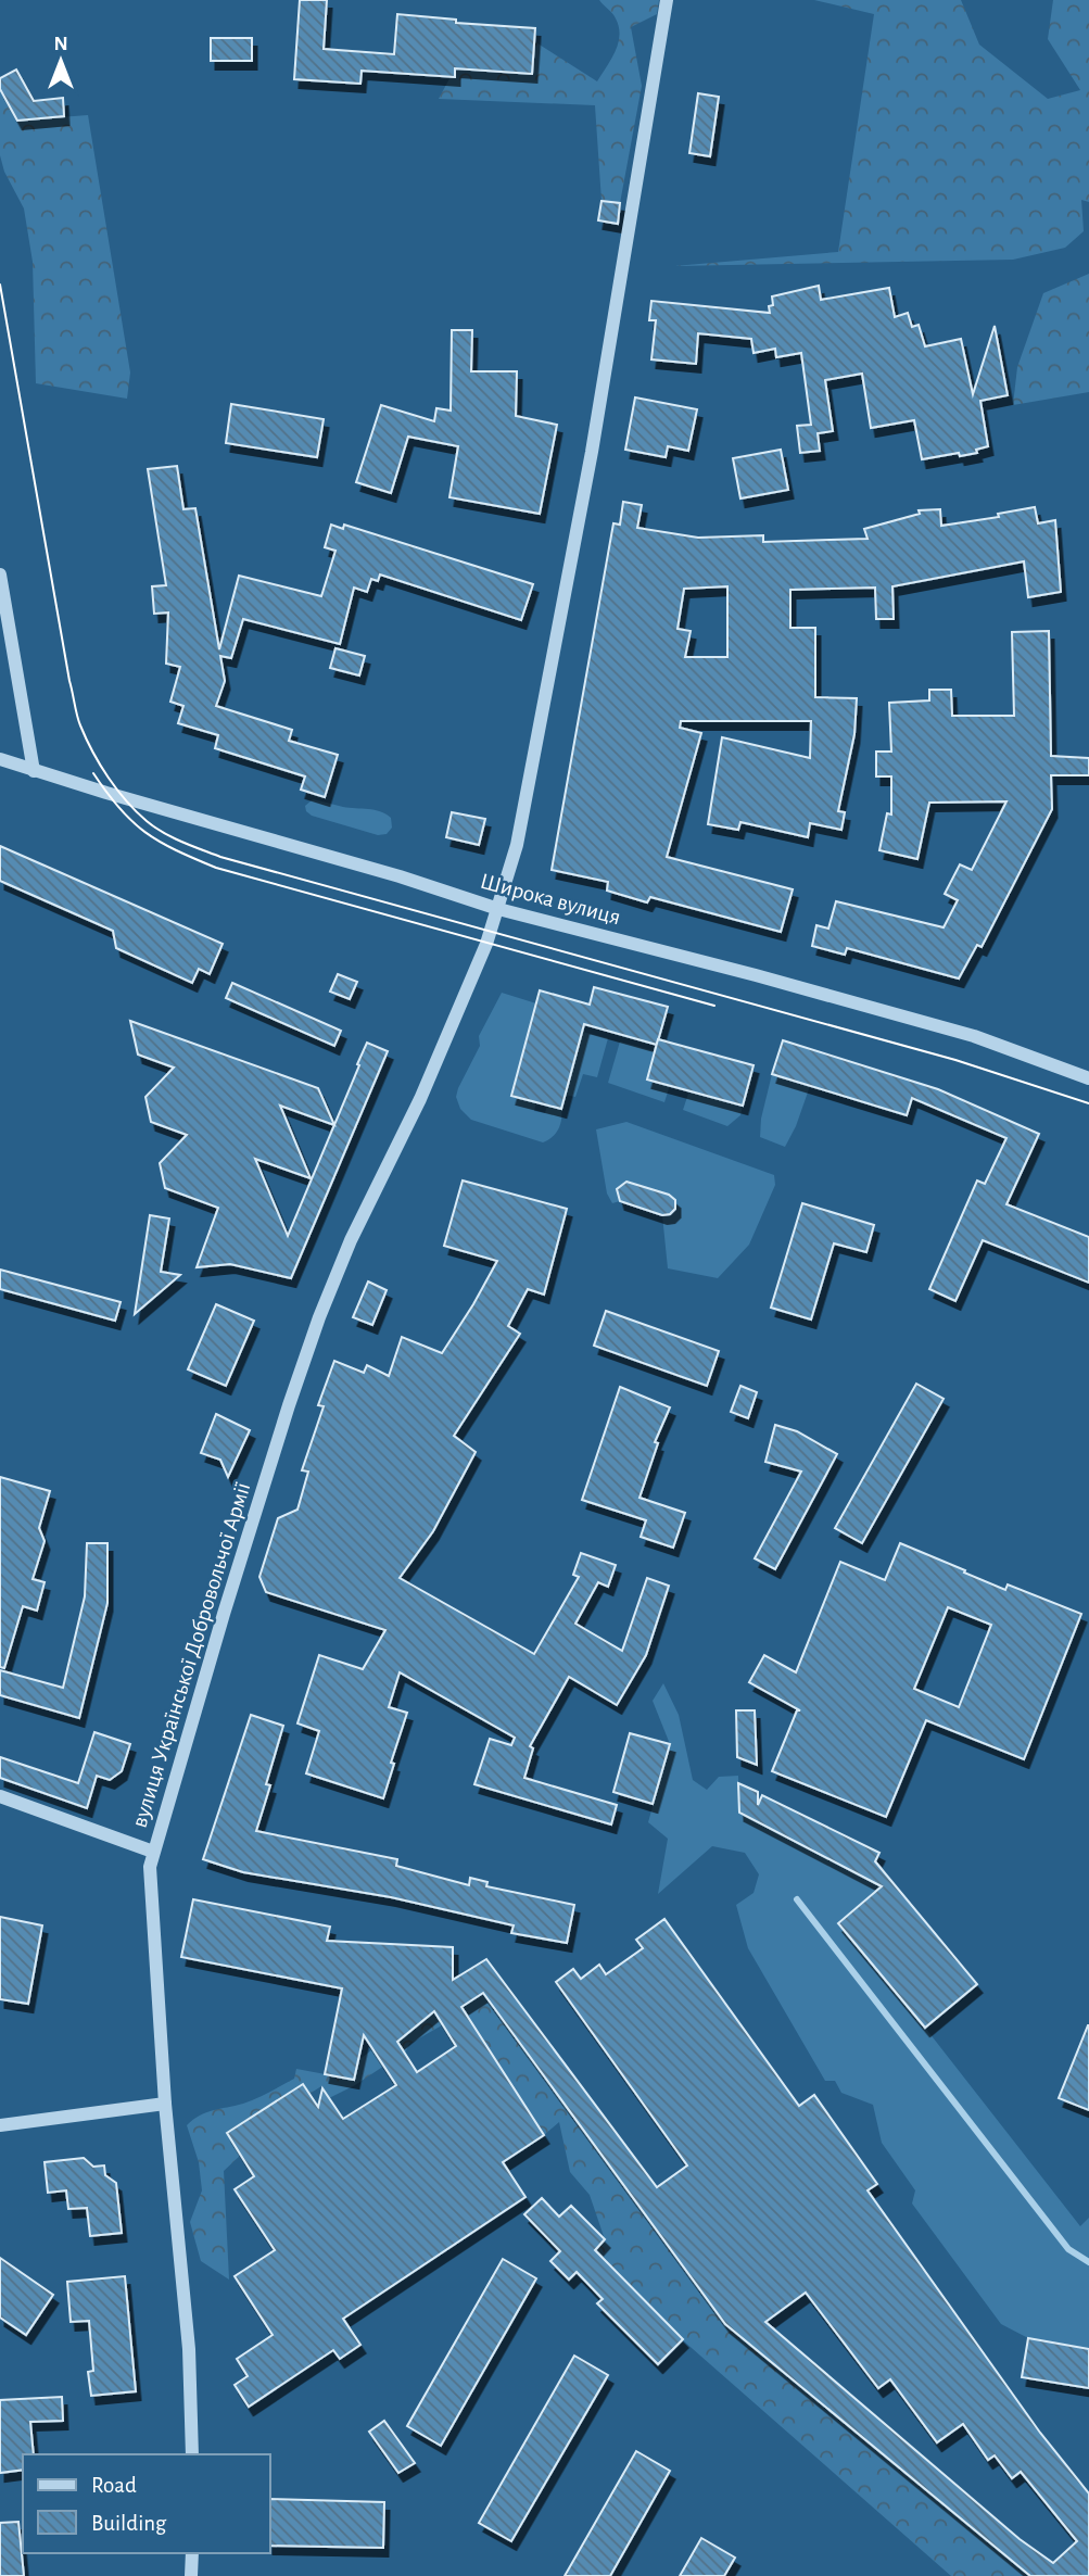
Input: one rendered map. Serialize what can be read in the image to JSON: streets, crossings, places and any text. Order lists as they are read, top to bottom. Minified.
{"streets":{"street":["Широка вулиця","вулиця Української Добровольчої Армії"]},"crossings":[["Широка вулиця","вулиця Української Добровольчої Армії"]],"legend":["Road","Building"],"north":"top"}
